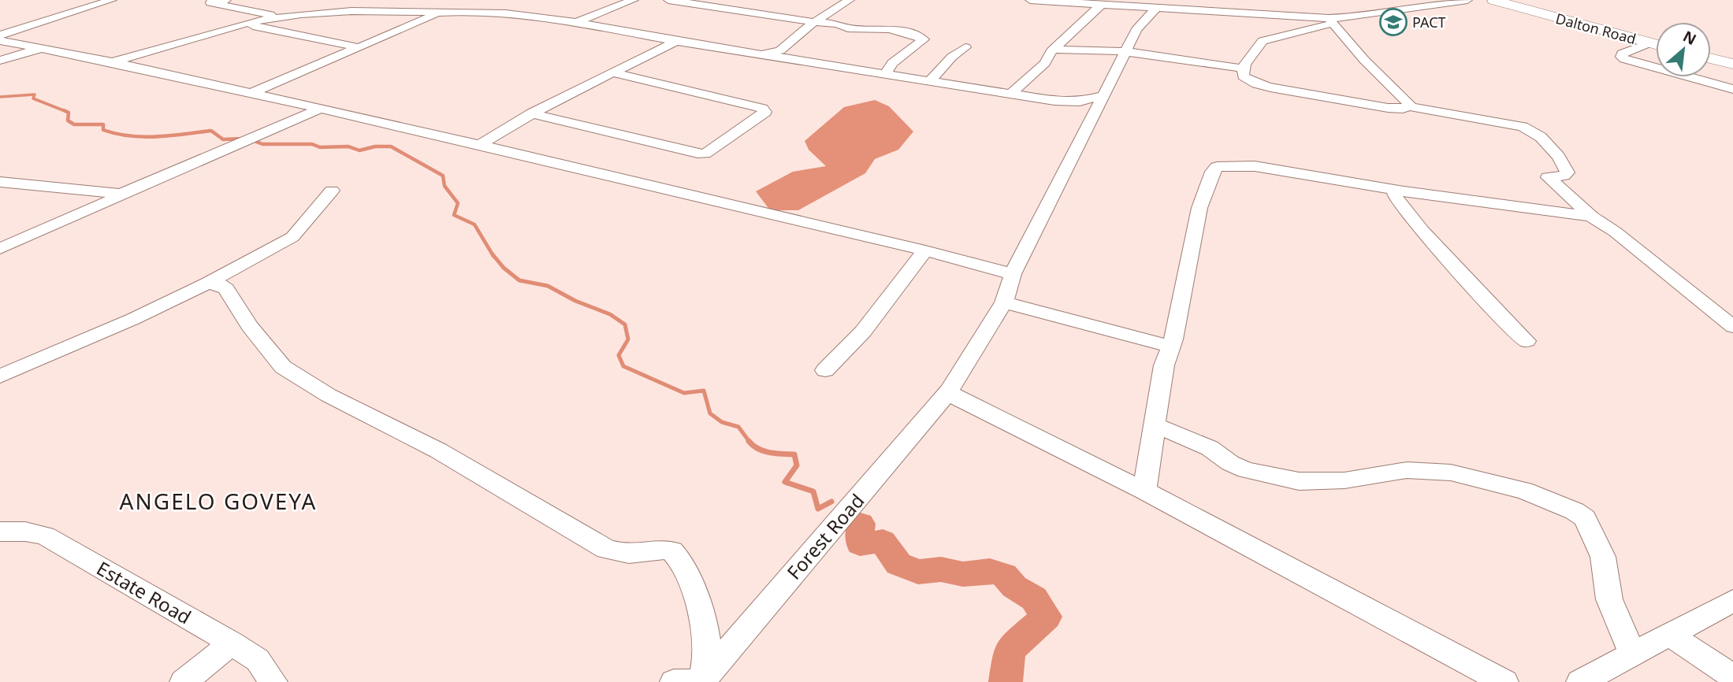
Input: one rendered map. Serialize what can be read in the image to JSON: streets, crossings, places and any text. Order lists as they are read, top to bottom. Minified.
{"streets":{"main road":["Dalton Road"],"street":["Forest Road","Estate Road"]},"districts":["ANGELO GOVEYA"],"places":{"school or university":["PACT"]},"north":"top right"}
